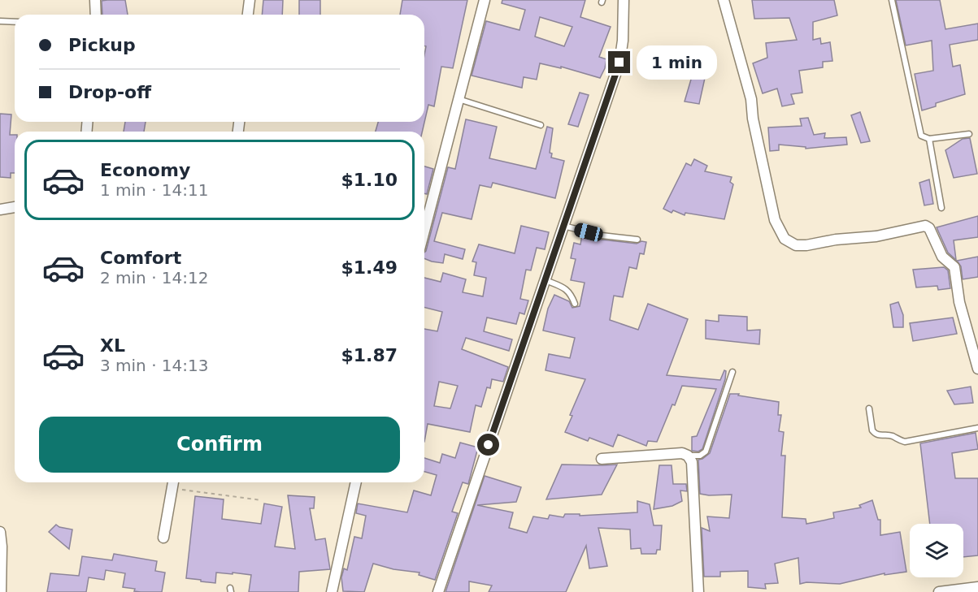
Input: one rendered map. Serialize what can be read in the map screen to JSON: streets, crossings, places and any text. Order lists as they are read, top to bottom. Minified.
{"page":{"banner":["Pickup","Drop-off"],"bubble":"1 min","list":[{"name":"Economy","note":"1 min · 14:11","value":"$1.10"},{"name":"Comfort","note":"2 min · 14:12","value":"$1.49"},{"name":"XL","note":"3 min · 14:13","value":"$1.87"}],"buttons":"Confirm"}}
